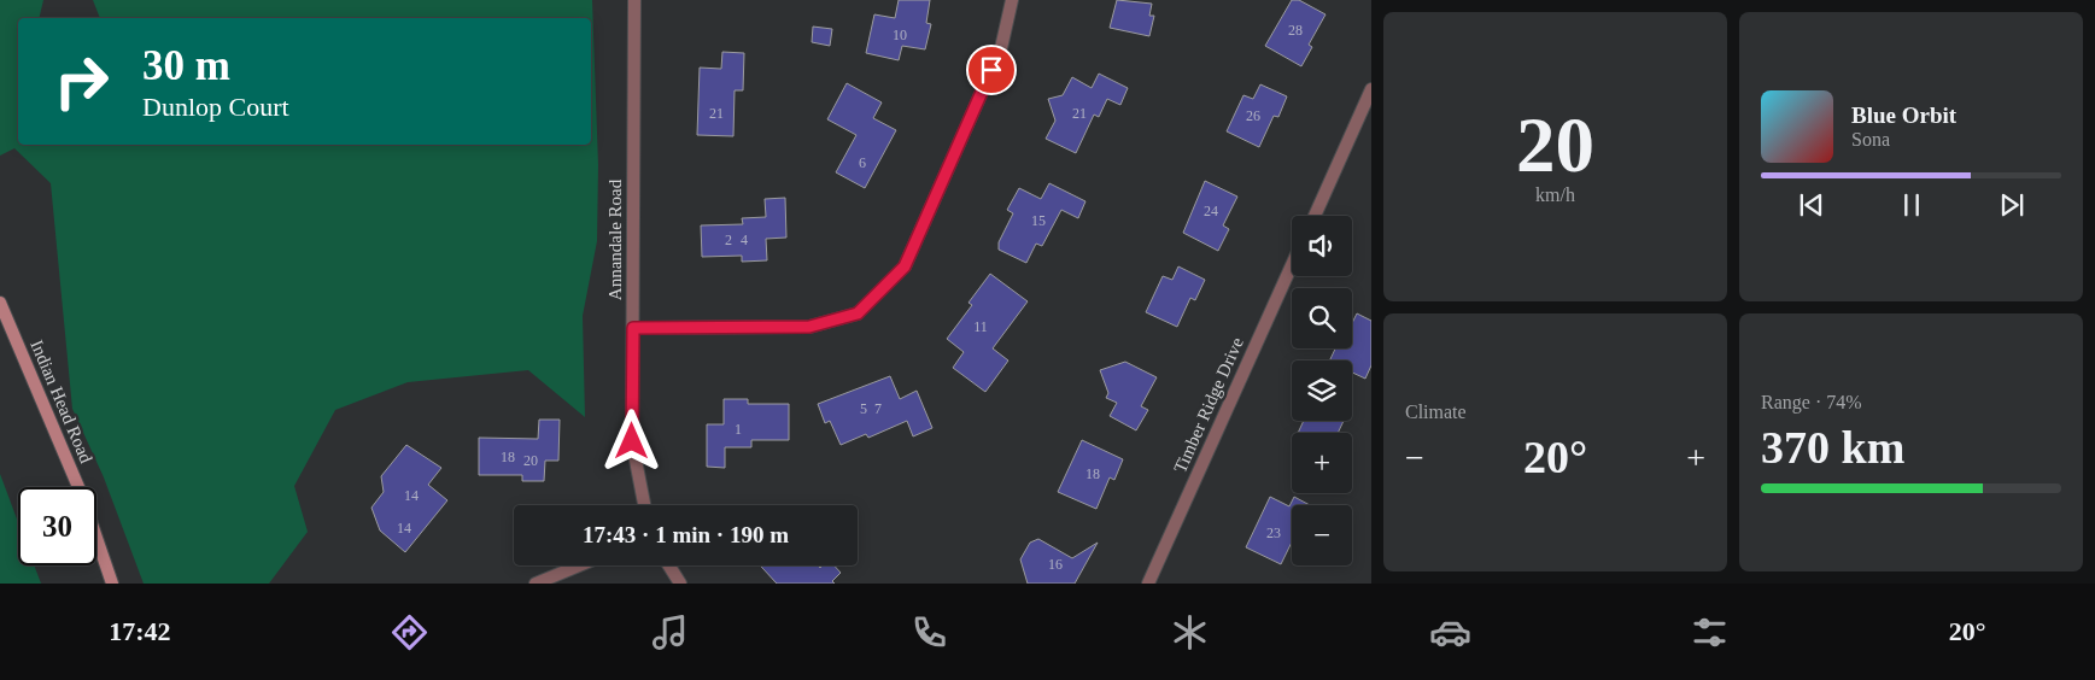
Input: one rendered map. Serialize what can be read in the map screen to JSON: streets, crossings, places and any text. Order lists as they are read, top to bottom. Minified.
{"streets":{"main road":["Indian Head Road"],"street":["Annandale Road","Timber Ridge Drive"]},"house_numbers":["28","10","21","21","26","6","24","15","2","4","11","5","7","1","18","20","18","14","14","23","16"],"page":{"tile":[["20","km/h"],"Climate",["Range · 74%","370 km"]],"turn":["30 m","Dunlop Court"],"song":["Blue Orbit","Sona"],"map_buttons":["+","−"],"heat":["−","20°","+"],"limit":"30","trip":"17:43 · 1 min · 190 m","tabs":["17:42","20°"]}}
